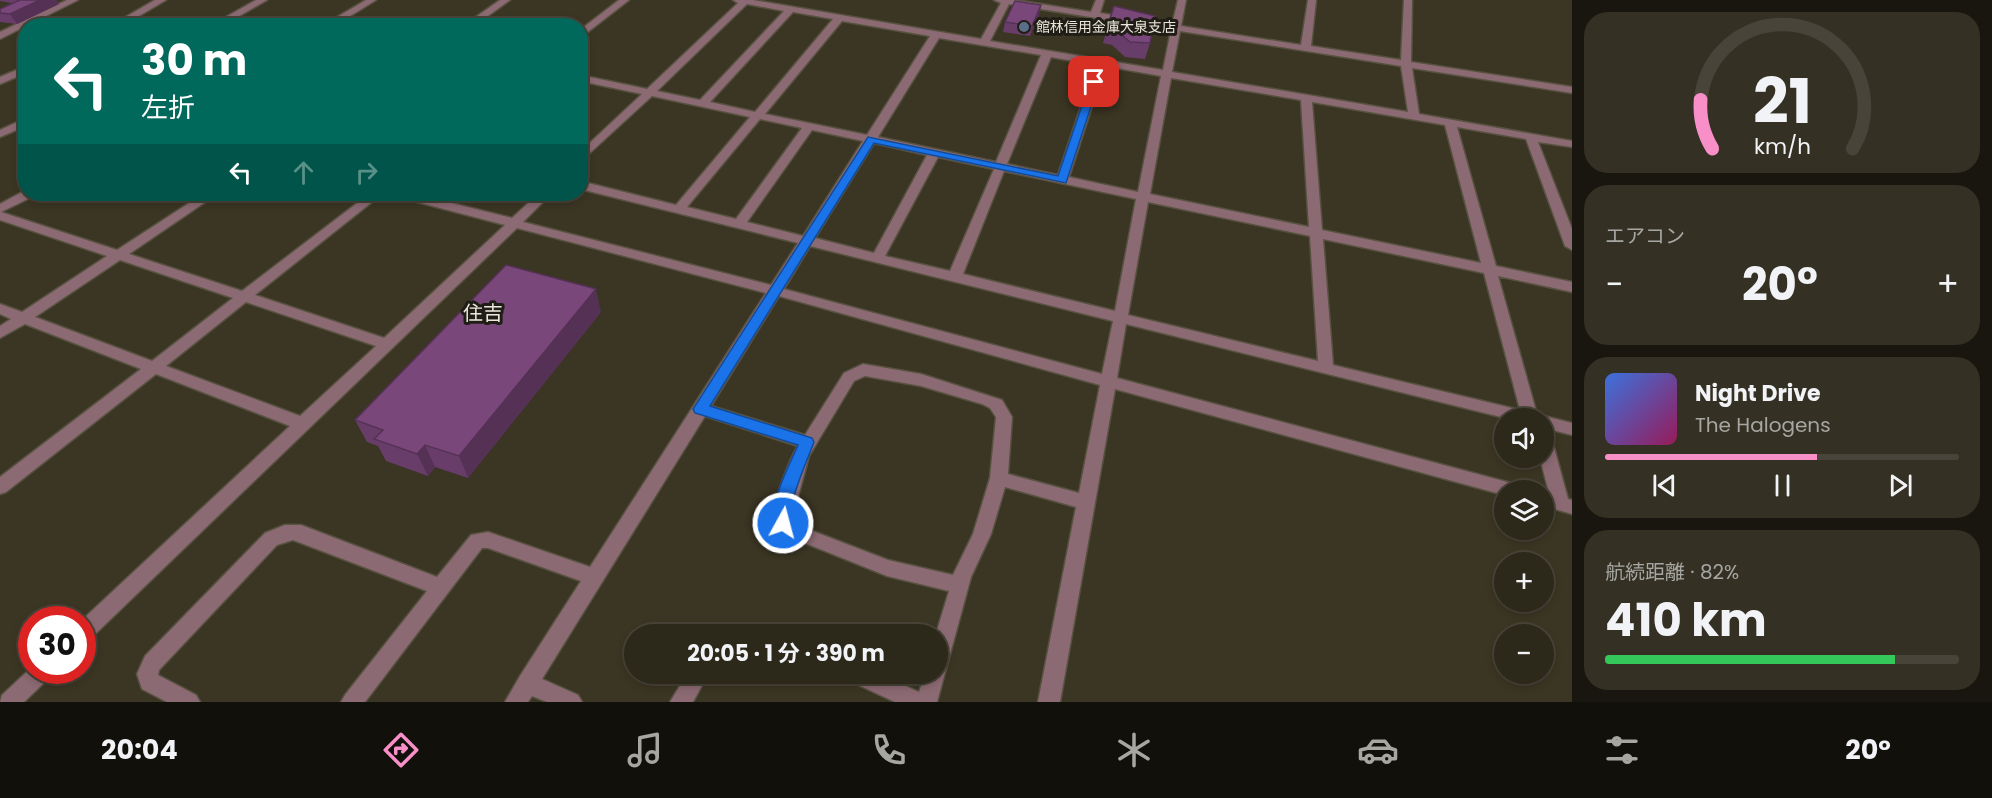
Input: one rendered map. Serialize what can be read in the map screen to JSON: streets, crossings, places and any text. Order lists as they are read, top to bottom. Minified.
{"districts":["住吉"],"places":["館林信用金庫大泉支店"],"page":{"turn":["30 m","左折"],"tile":["エアコン",["航続距離 · 82%","410 km"]],"heat":["−","20°","+"],"song":["Night Drive","The Halogens"],"map_buttons":["+","−"],"limit":"30","trip":"20:05 · 1 分 · 390 m","tabs":["20:04","20°"],"gauge":["21","km/h"]}}
